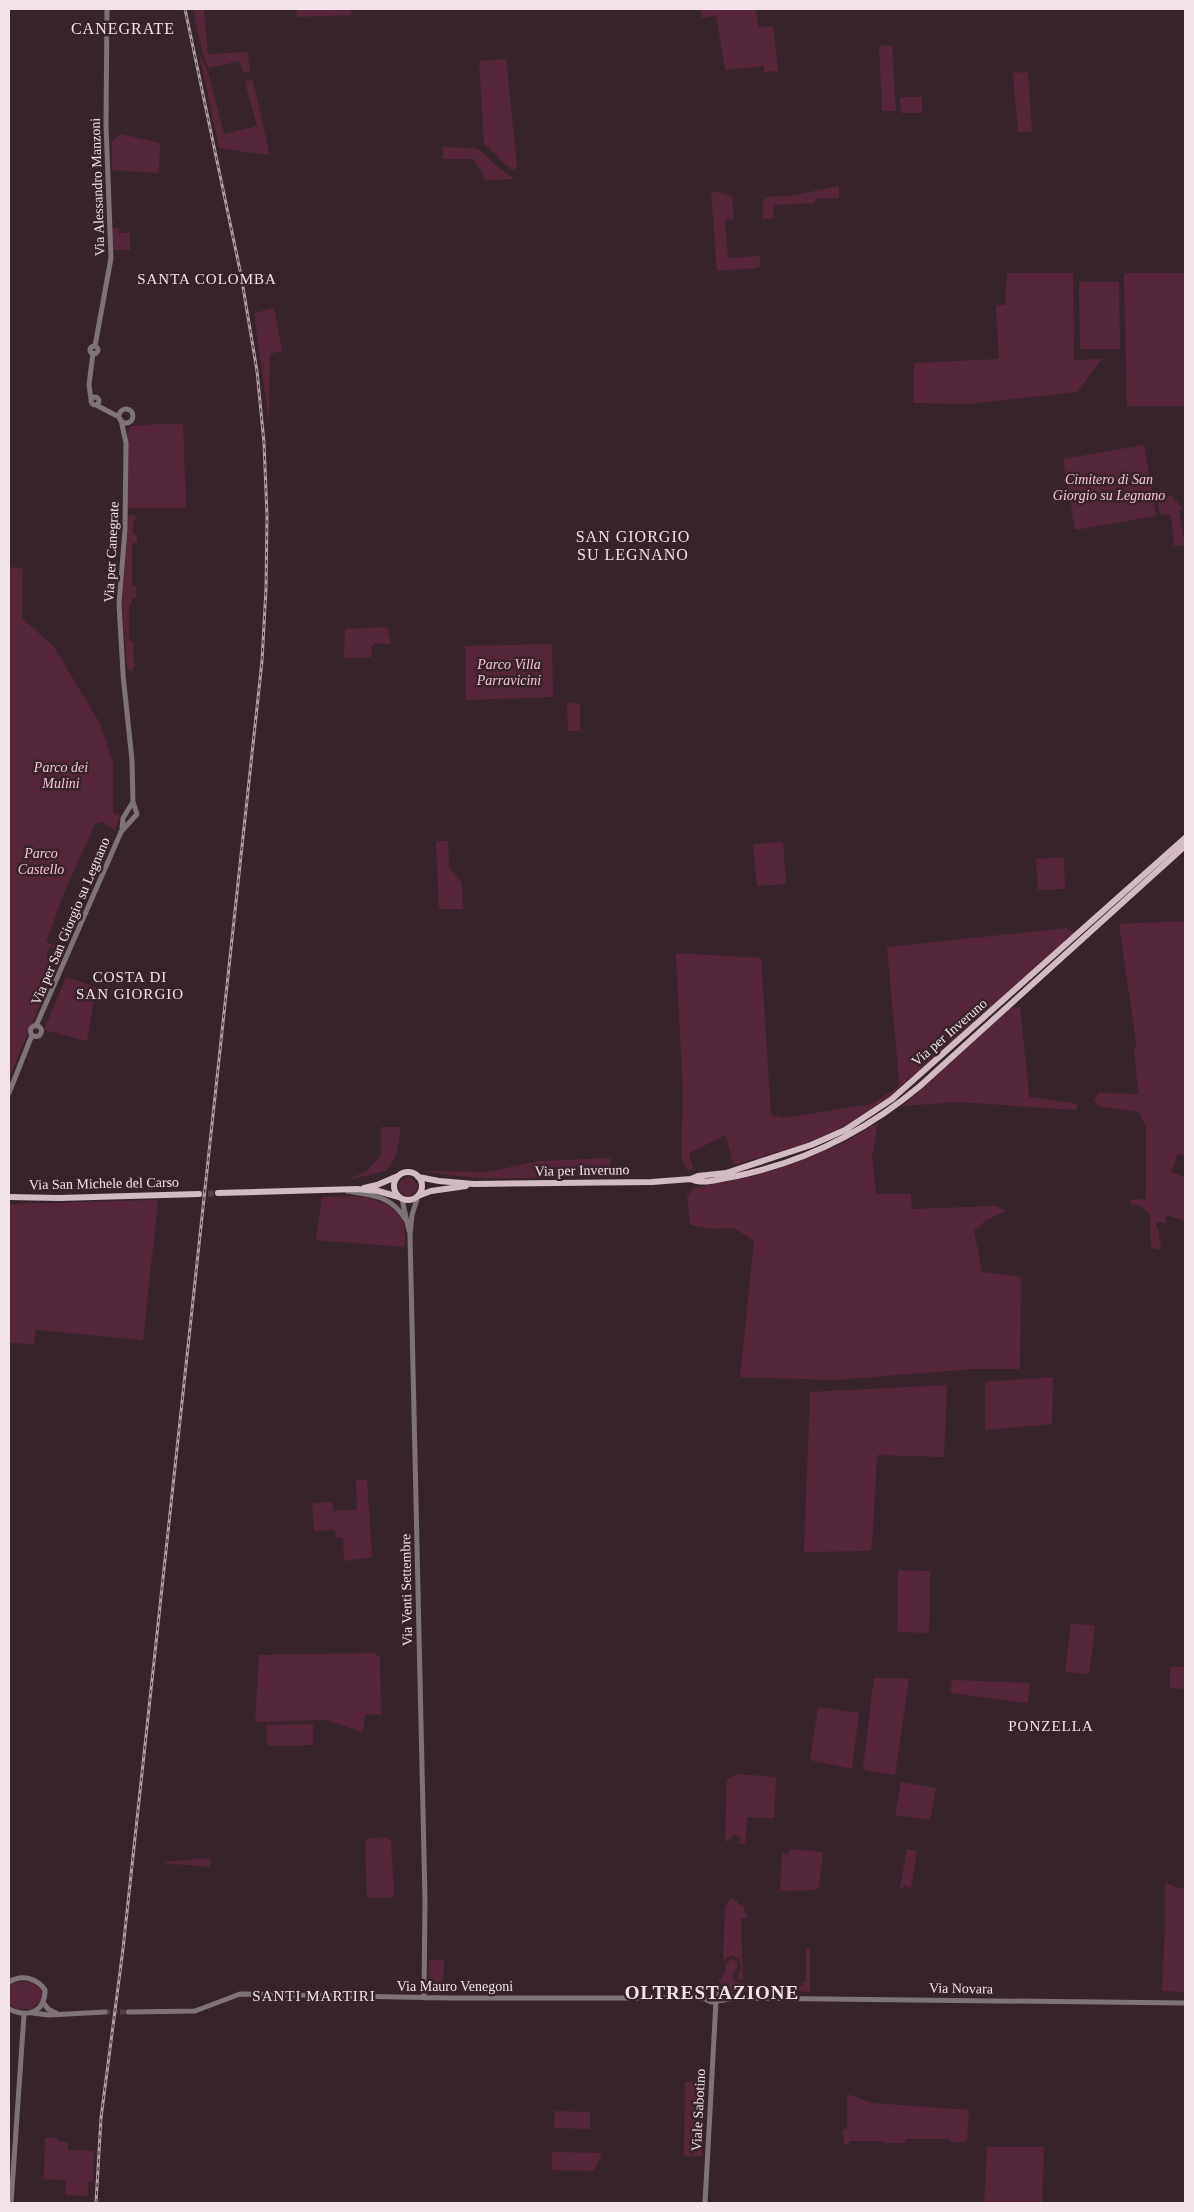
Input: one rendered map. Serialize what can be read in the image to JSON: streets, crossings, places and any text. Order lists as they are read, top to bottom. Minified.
{"streets":{"main road":["Via per Inveruno","Via San Michele del Carso"],"street":["Via Alessandro Manzoni","Via per Canegrate","Via per San Giorgio su Legnano","Via Venti Settembre","Via Mauro Venegoni","Via Novara","Viale Sabotino"]},"crossings":[["Via Alessandro Manzoni","Via per Canegrate"],["Via per Inveruno","Via Venti Settembre"],["Via Venti Settembre","Via Mauro Venegoni"],["Via Novara","Viale Sabotino"]],"districts":["CANEGRATE","SANTA COLOMBA","SAN GIORGIO SU LEGNANO","COSTA DI SAN GIORGIO","PONZELLA","OLTRESTAZIONE","SANTI MARTIRI"],"parks":["Cimitero di San Giorgio su Legnano","Parco Villa Parravicini","Parco dei Mulini","Parco Castello"]}
